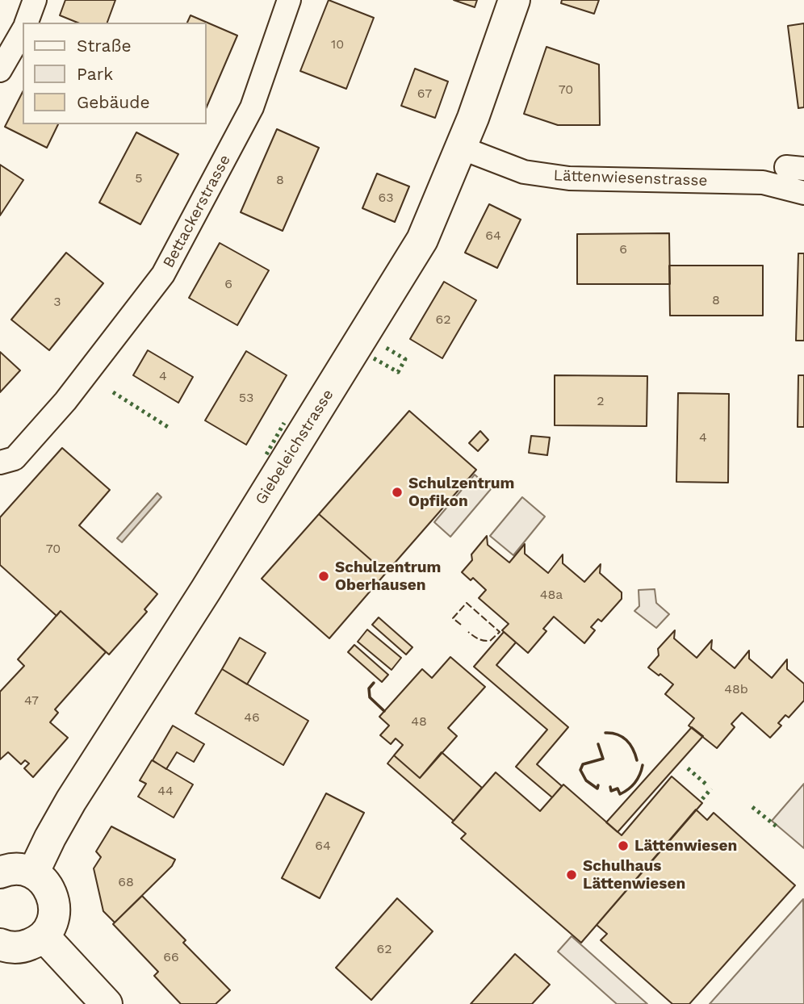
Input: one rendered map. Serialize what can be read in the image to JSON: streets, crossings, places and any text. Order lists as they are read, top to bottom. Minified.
{"streets":{"street":["Lättenwiesenstrasse","Bettackerstrasse","Giebeleichstrasse"]},"crossings":[["Lättenwiesenstrasse","Giebeleichstrasse"]],"places":["Schulzentrum Opfikon","Schulzentrum Oberhausen","Lättenwiesen","Schulhaus Lättenwiesen"],"house_numbers":["10","70","67","5","8","63","64","6","6","8","3","62","4","53","2","4","70","48a","48b","47","46","48","44","64","68","62","66"],"legend":["Straße","Park","Gebäude"]}
